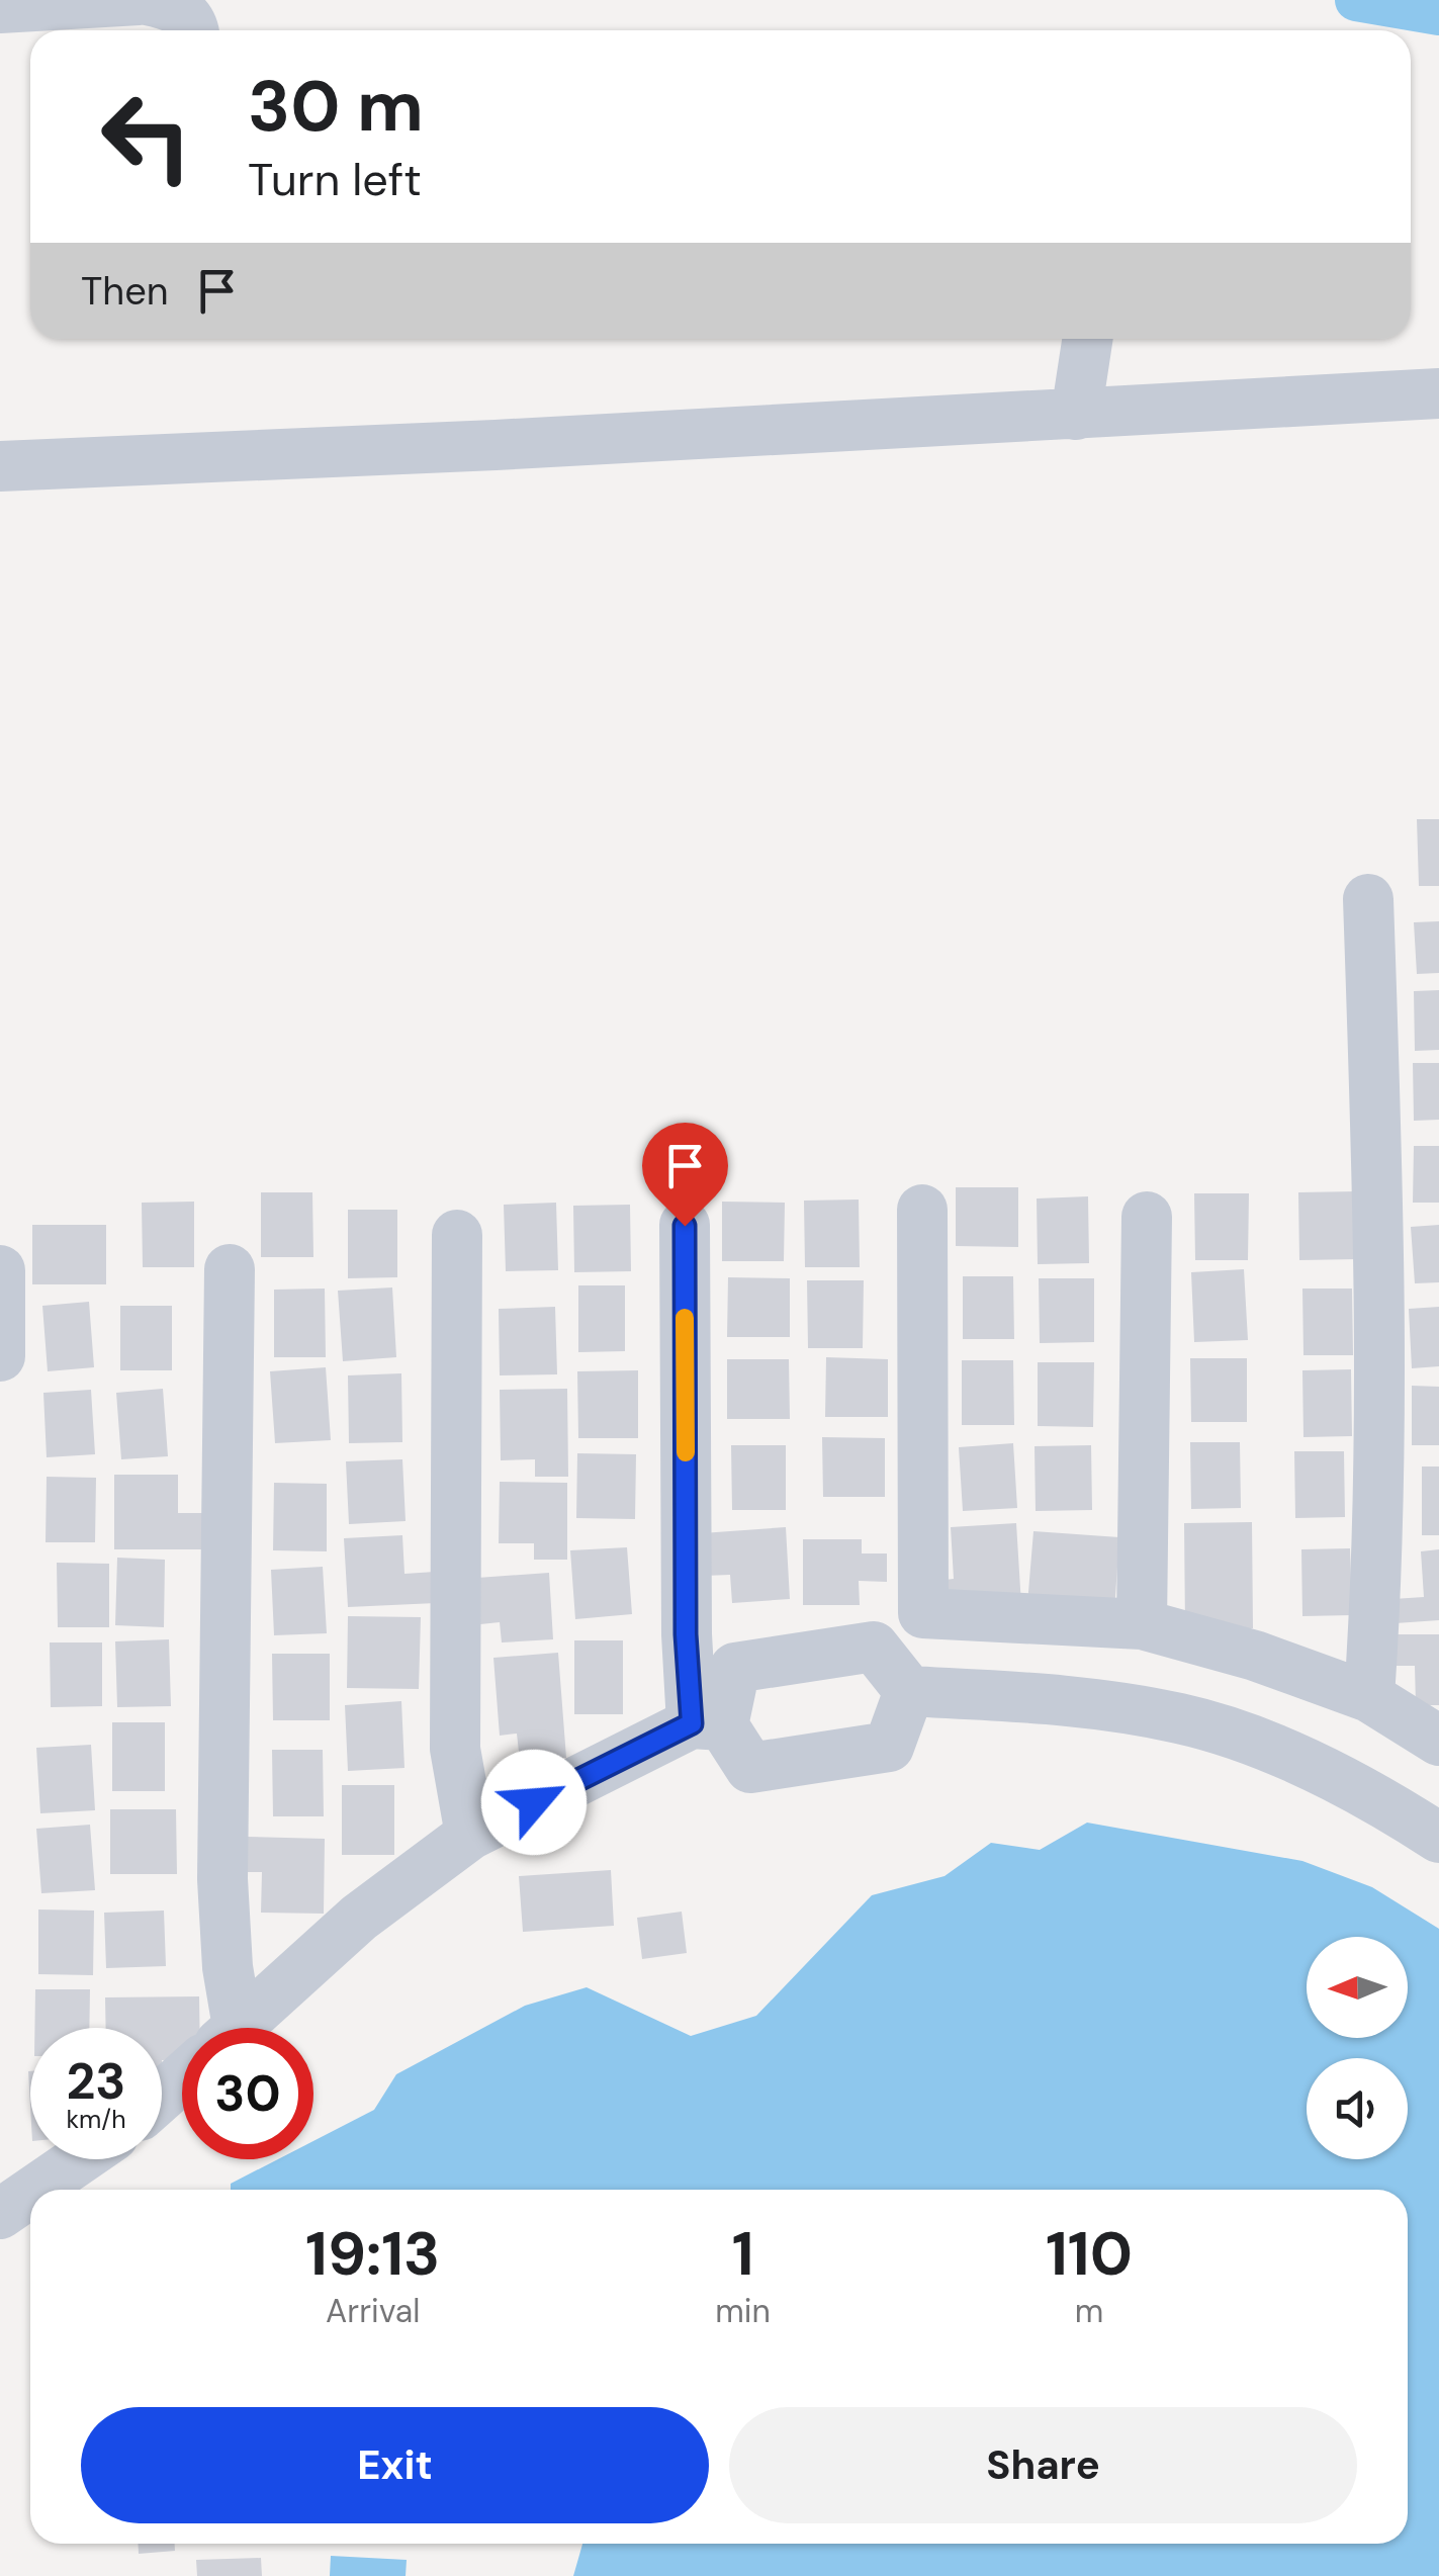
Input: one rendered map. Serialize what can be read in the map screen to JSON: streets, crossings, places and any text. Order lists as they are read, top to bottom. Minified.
{"north":"left","page":{"turn":["30 m","Turn left"],"then":"Then","speed":"23 km/h","limit":"30","eta":["19:13","Arrival","1","min","110","m"],"buttons":["Exit","Share"]}}
